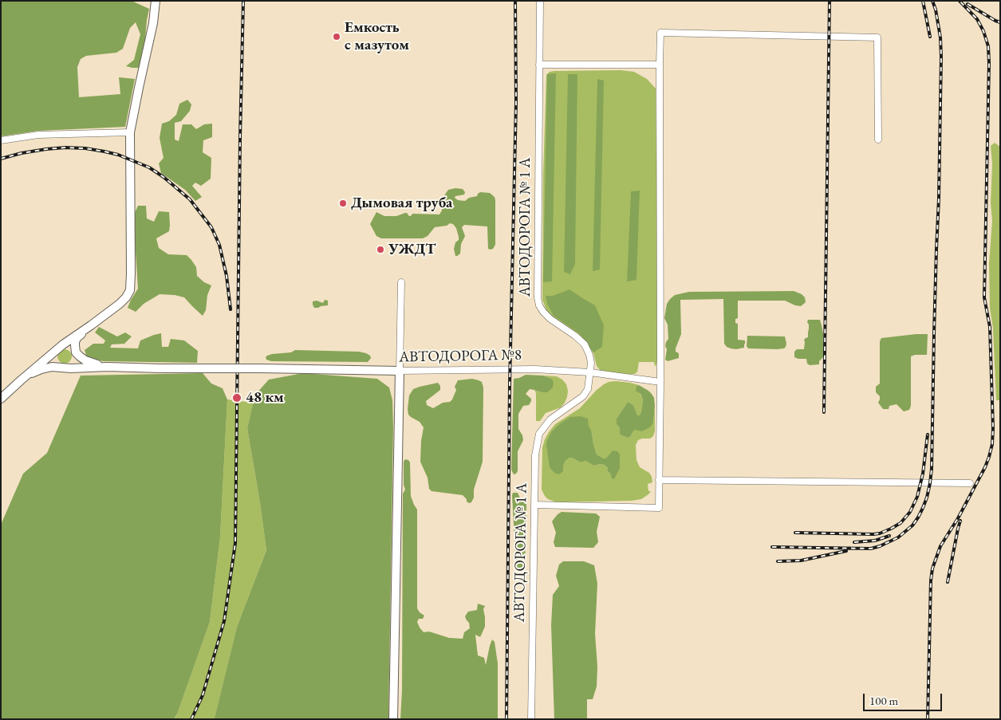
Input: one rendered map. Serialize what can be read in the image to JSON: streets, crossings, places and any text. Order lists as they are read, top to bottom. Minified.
{"streets":{"street":["АВТОДОРОГА № 1 А","АВТОДОРОГА №8"]},"crossings":[["АВТОДОРОГА № 1 А","АВТОДОРОГА №8"]],"places":["Емкость с мазутом","Дымовая труба","УЖДТ","48 км"],"scale_bar":"100 m"}
